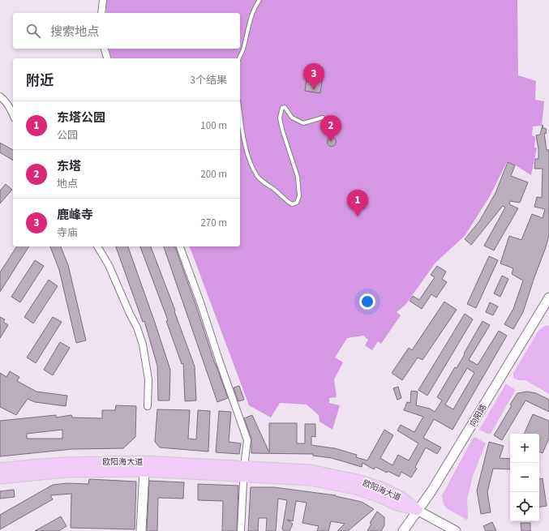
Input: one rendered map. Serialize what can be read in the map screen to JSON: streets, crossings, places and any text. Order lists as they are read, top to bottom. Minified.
{"streets":{"main road":["向阳路","欧阳海大道"]},"crossings":[["向阳路","欧阳海大道"]],"page":{"search":"搜索地点","heading":["附近","3个结果"],"pins":["3","2","1"],"list":[{"mark":"1","name":"东塔公园","note":"公园","value":"100 m"},{"mark":"2","name":"东塔","note":"地点","value":"200 m"},{"mark":"3","name":"鹿峰寺","note":"寺庙","value":"270 m"}],"map_buttons":["+","−"]}}
